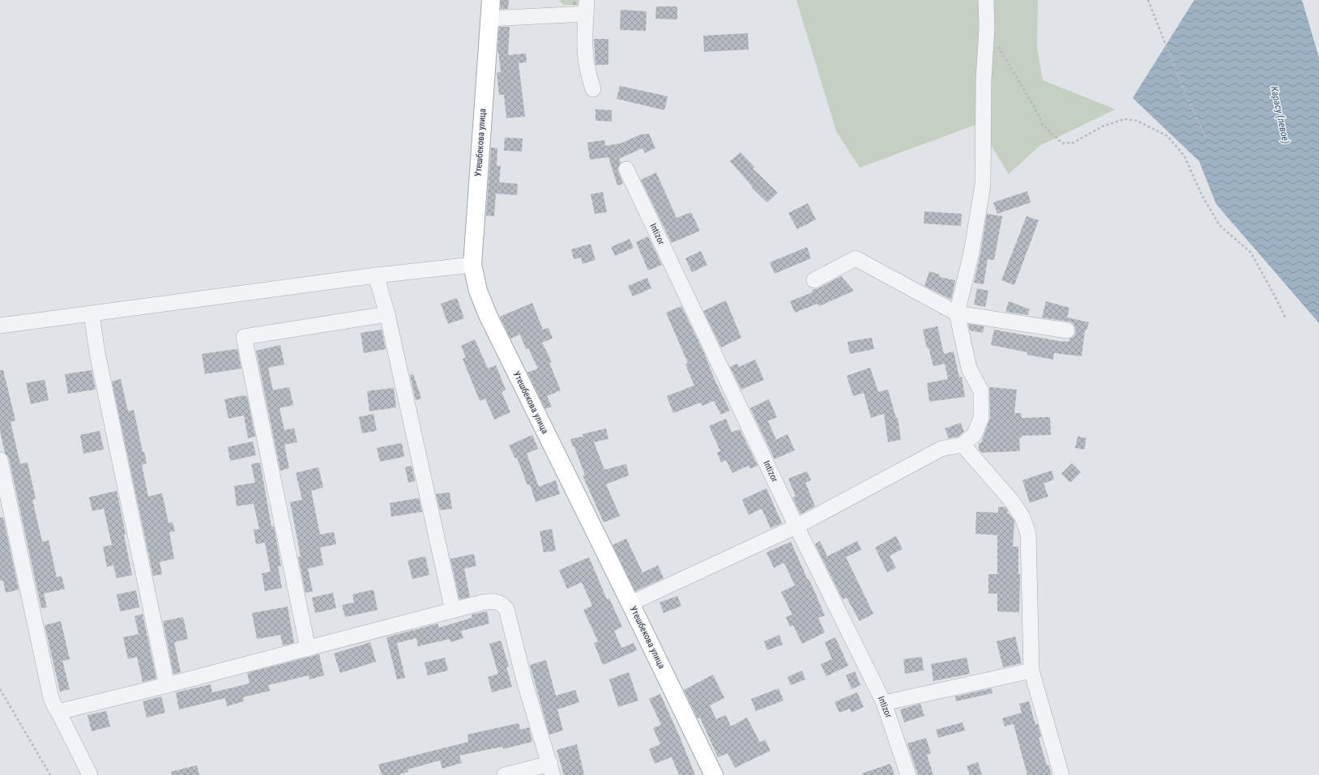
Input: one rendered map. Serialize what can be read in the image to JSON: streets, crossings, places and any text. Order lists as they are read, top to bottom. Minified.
{"streets":{"main road":["Утешбекова улица"],"street":["Intizor"]},"water":["Карасу (левое)"]}
